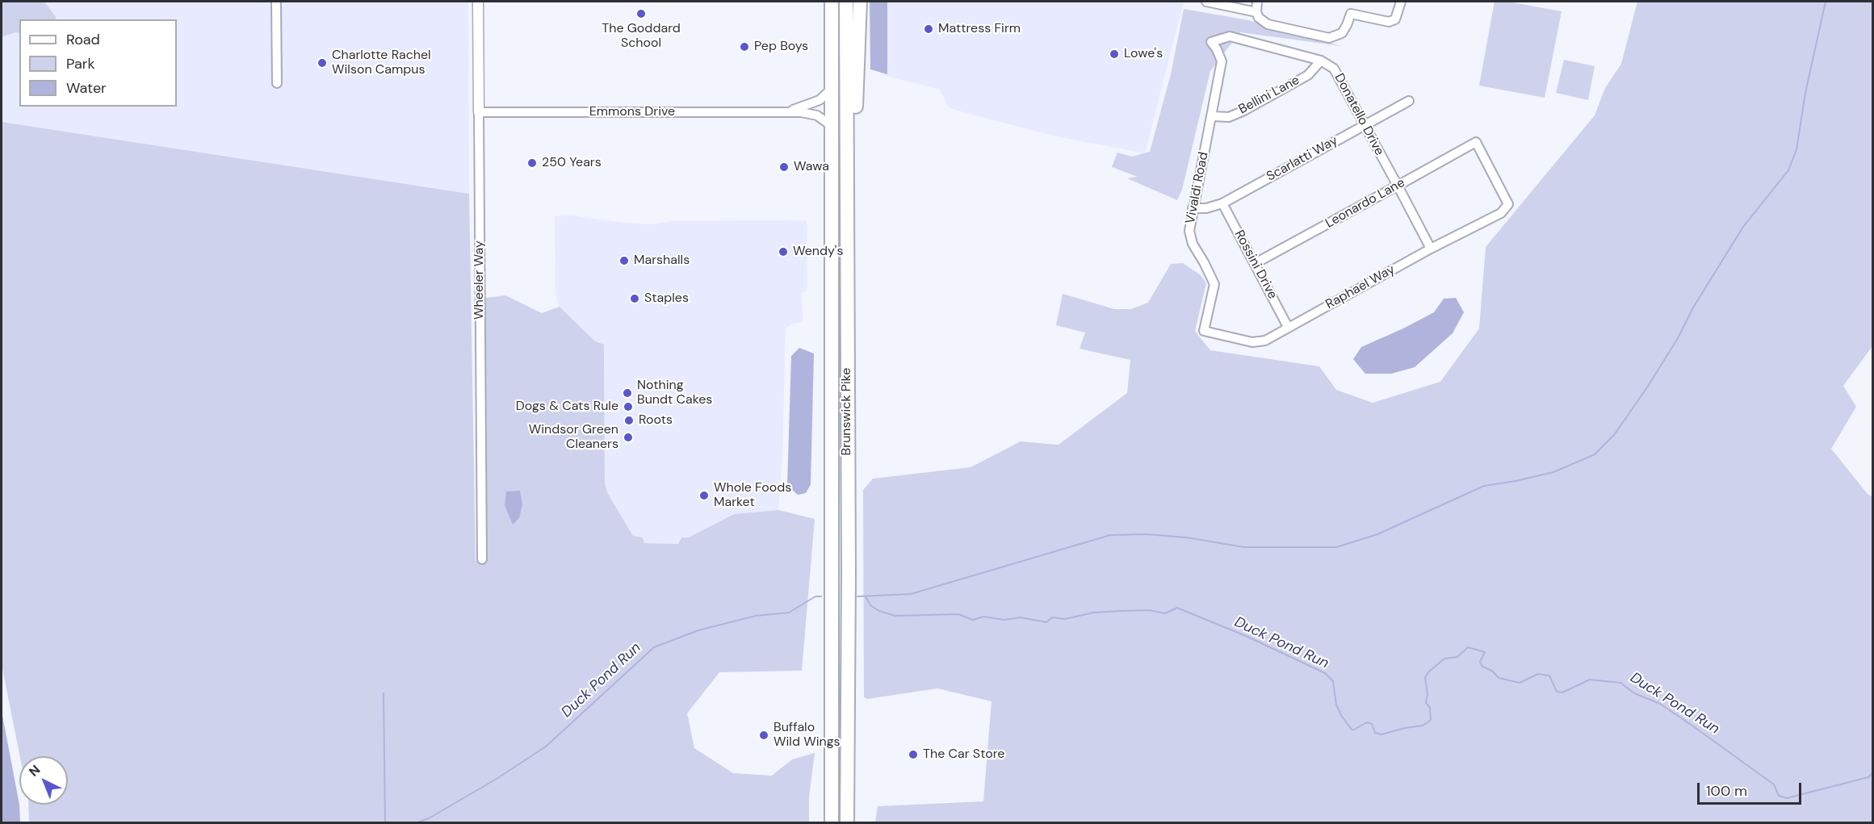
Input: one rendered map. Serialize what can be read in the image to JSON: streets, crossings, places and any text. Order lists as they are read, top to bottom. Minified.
{"streets":{"highway":["Brunswick Pike"],"street":["Bellini Lane","Emmons Drive","Donatello Drive","Scarlatti Way","Vivaldi Road","Leonardo Lane","Rossini Drive","Wheeler Way","Raphael Way"]},"crossings":[["Bellini Lane","Donatello Drive"],["Bellini Lane","Vivaldi Road"],["Emmons Drive","Wheeler Way"],["Emmons Drive","Brunswick Pike"],["Donatello Drive","Scarlatti Way"],["Donatello Drive","Vivaldi Road"],["Donatello Drive","Leonardo Lane"],["Donatello Drive","Raphael Way"],["Scarlatti Way","Vivaldi Road"],["Scarlatti Way","Rossini Drive"],["Vivaldi Road","Raphael Way"],["Leonardo Lane","Rossini Drive"],["Leonardo Lane","Raphael Way"],["Rossini Drive","Raphael Way"]],"water":["Duck Pond Run"],"places":["The Goddard School","Mattress Firm","Pep Boys","Lowe's","Charlotte Rachel Wilson Campus","250 Years","Wawa","Wendy's","Marshalls","Staples","Nothing Bundt Cakes","Dogs & Cats Rule","Roots","Windsor Green Cleaners","Whole Foods Market","Buffalo Wild Wings","The Car Store"],"legend":["Road","Park","Water"],"scale_bar":"100 m","north":"top left"}
